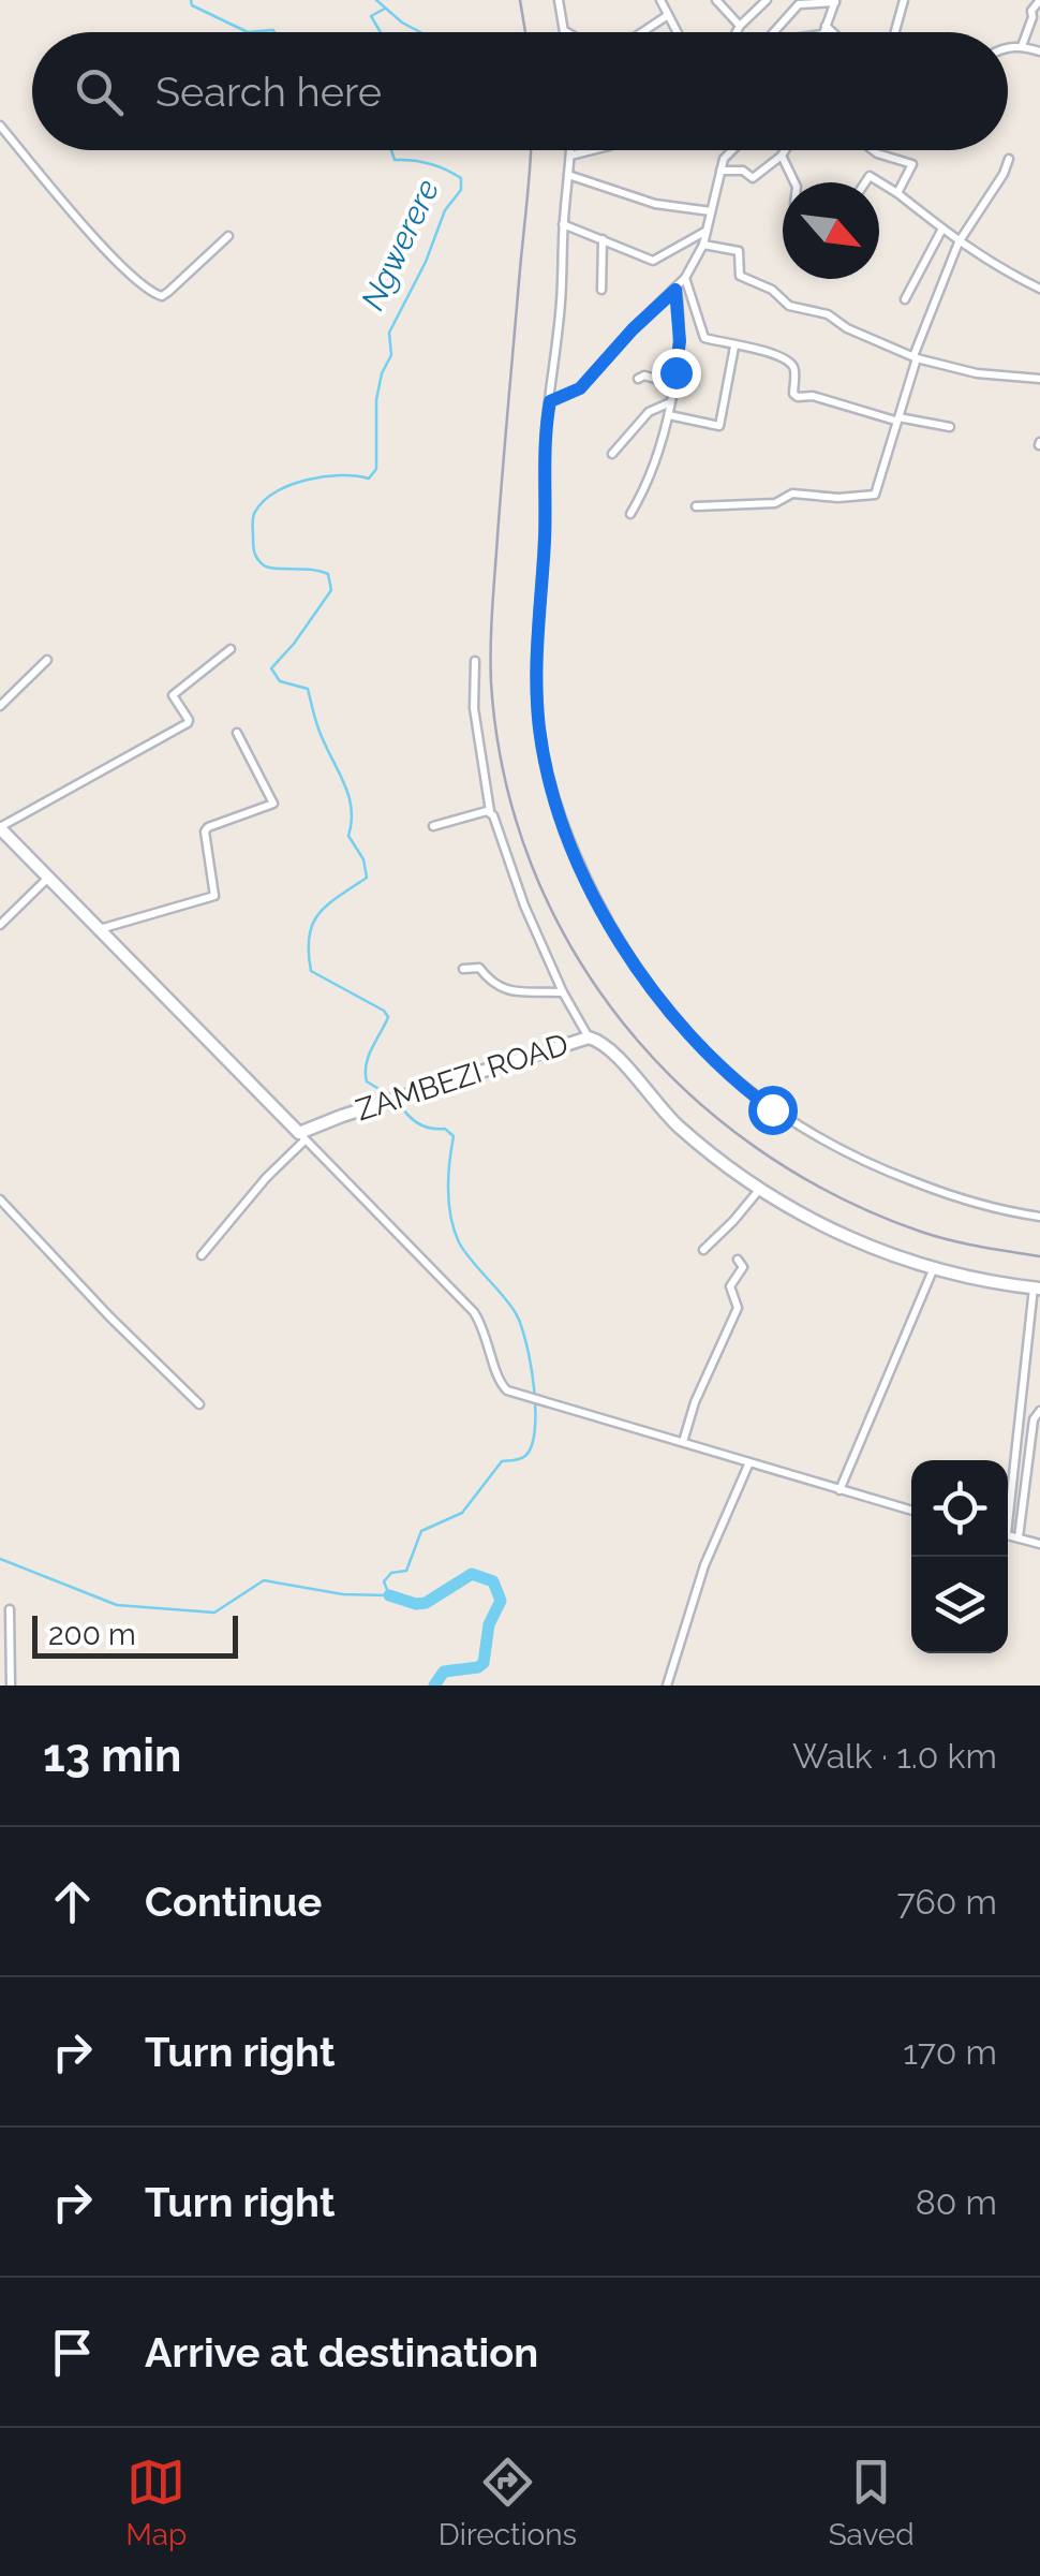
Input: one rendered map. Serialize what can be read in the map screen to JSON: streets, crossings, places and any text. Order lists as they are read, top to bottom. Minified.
{"streets":{"main road":["ZAMBEZI ROAD"]},"water":["Ngwerere"],"scale_bar":"200 m","north":"bottom right","page":{"search":"Search here","scale":"200 m","heading":["13 min","Walk · 1.0 km"],"list":[["Continue","760 m"],["Turn right","170 m"],["Turn right","80 m"],"Arrive at destination"],"nav":["Map","Directions","Saved"]}}
